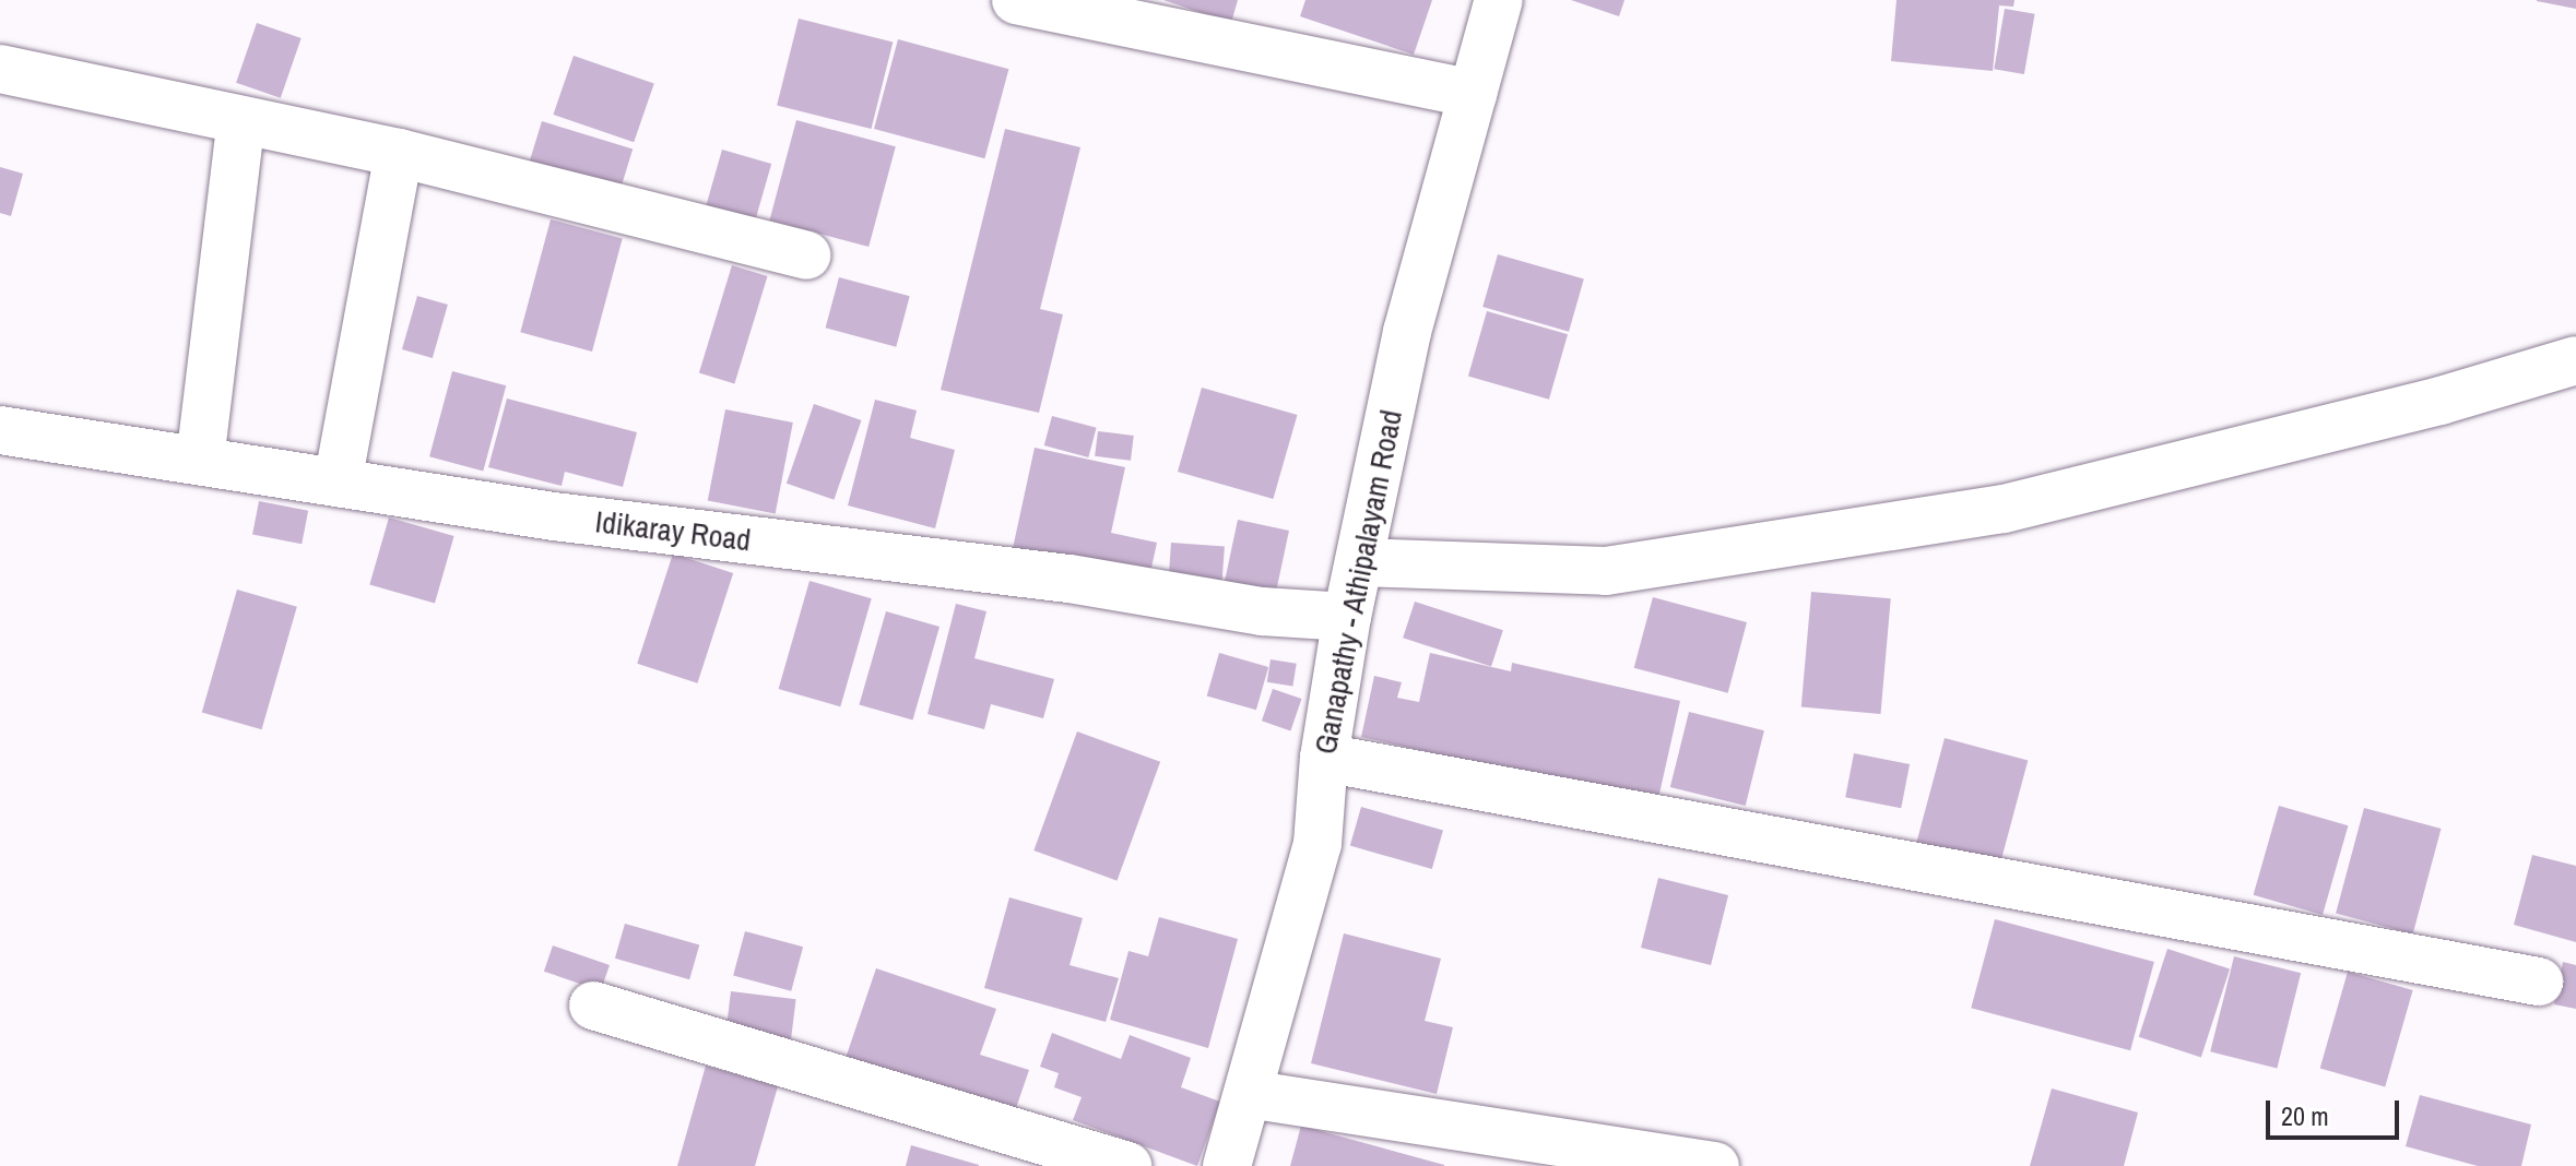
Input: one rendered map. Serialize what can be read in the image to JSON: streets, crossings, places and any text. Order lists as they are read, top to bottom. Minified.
{"streets":{"street":["Idikaray Road","Ganapathy - Athipalayam Road"]},"crossings":[["Idikaray Road","Ganapathy - Athipalayam Road"]],"scale_bar":"20 m"}
